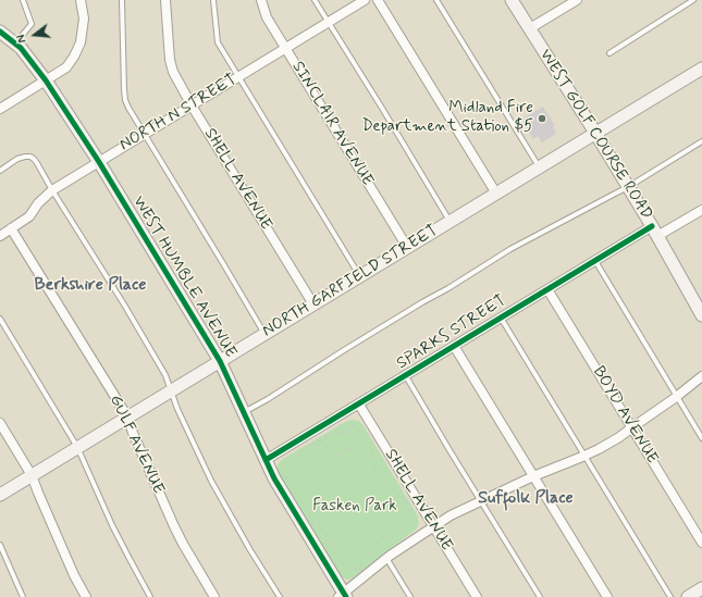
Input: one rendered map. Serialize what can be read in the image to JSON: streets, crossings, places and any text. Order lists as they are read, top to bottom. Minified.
{"streets":{"main road":["WEST GOLF COURSE ROAD","WEST HUMBLE AVENUE","NORTH GARFIELD STREET"],"street":["NORTH N STREET","SINCLAIR AVENUE","SHELL AVENUE","SPARKS STREET","BOYD AVENUE","GULF AVENUE"]},"crossings":[["NORTH N STREET","SINCLAIR AVENUE"],["NORTH N STREET","SHELL AVENUE"],["NORTH N STREET","WEST HUMBLE AVENUE"],["NORTH N STREET","GULF AVENUE"],["SINCLAIR AVENUE","NORTH GARFIELD STREET"],["WEST GOLF COURSE ROAD","NORTH GARFIELD STREET"],["WEST GOLF COURSE ROAD","SPARKS STREET"],["SHELL AVENUE","NORTH GARFIELD STREET"],["SHELL AVENUE","SPARKS STREET"],["WEST HUMBLE AVENUE","NORTH GARFIELD STREET"],["WEST HUMBLE AVENUE","SPARKS STREET"],["NORTH GARFIELD STREET","GULF AVENUE"],["SPARKS STREET","BOYD AVENUE"]],"districts":["Berkshire Place","Suffolk Place"],"parks":["Fasken Park"],"places":["Midland Fire Department Station $5"],"north":"left"}
